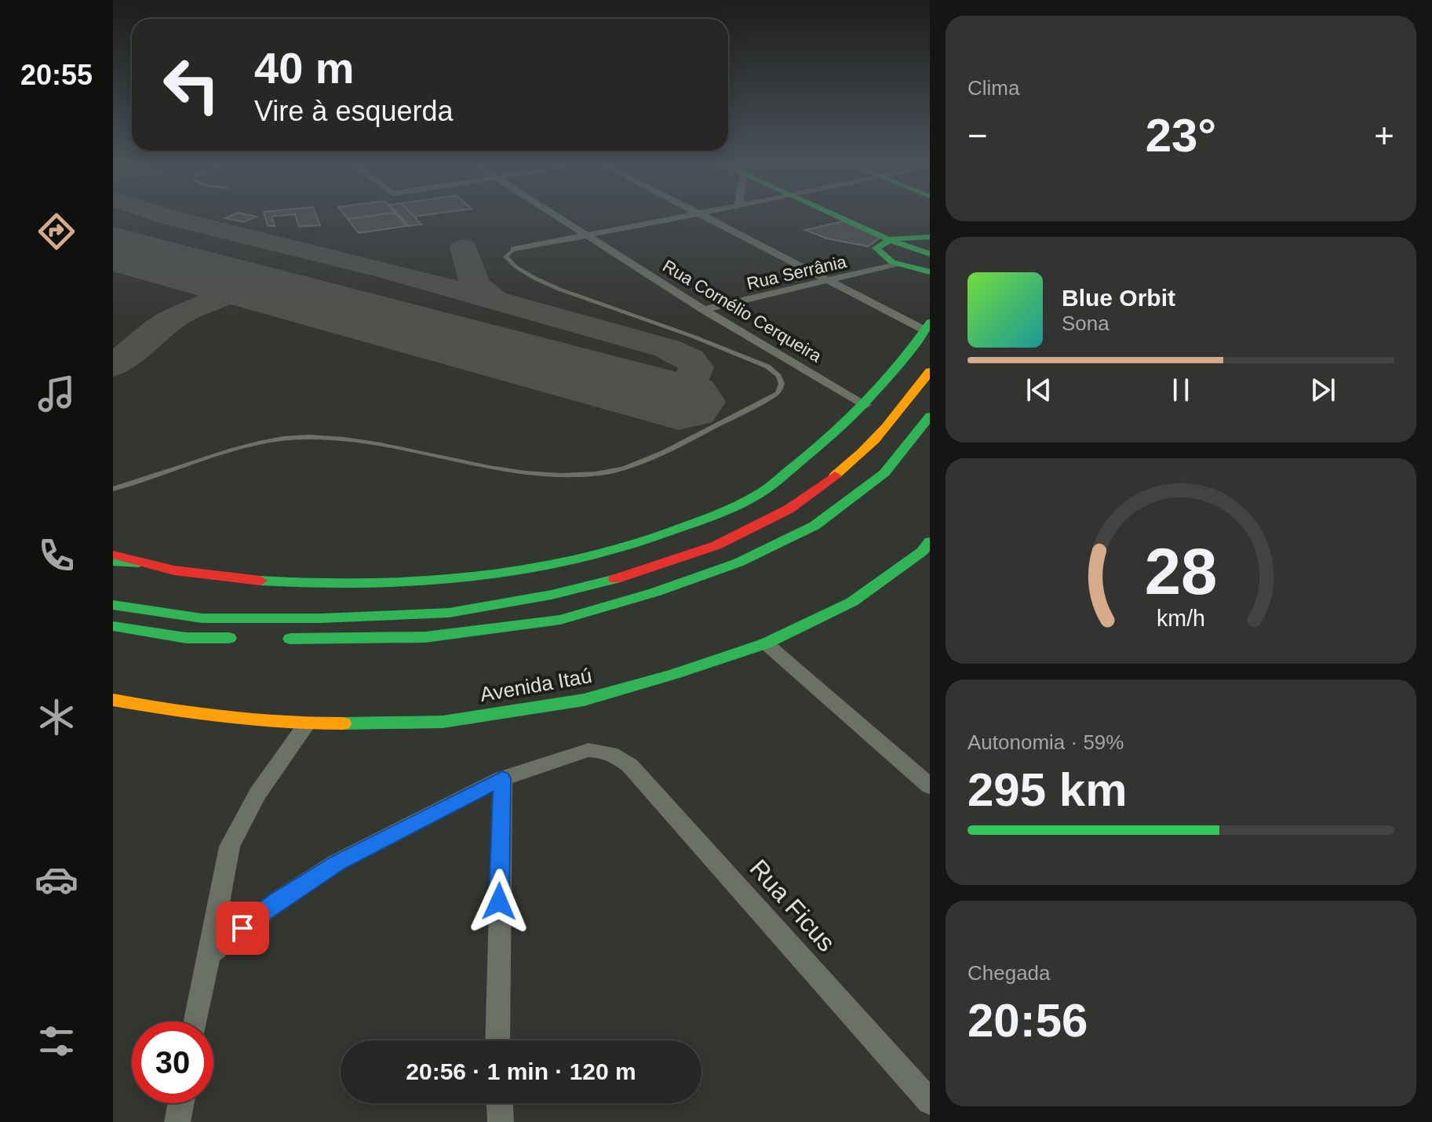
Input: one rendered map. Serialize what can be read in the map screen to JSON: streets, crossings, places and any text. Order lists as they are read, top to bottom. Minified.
{"streets":{"main road":["Avenida Itaú"],"street":["Rua Serrânia","Rua Cornélio Cerqueira","Rua Ficus"]},"crossings":[["Rua Serrânia","Rua Cornélio Cerqueira"]],"page":{"tabs":"20:55","tile":["Clima",["Autonomia · 59%","295 km"],["Chegada","20:56"]],"turn":["40 m","Vire à esquerda"],"heat":["−","23°","+"],"song":["Blue Orbit","Sona"],"limit":"30","trip":"20:56 · 1 min · 120 m","gauge":["28","km/h"]}}
